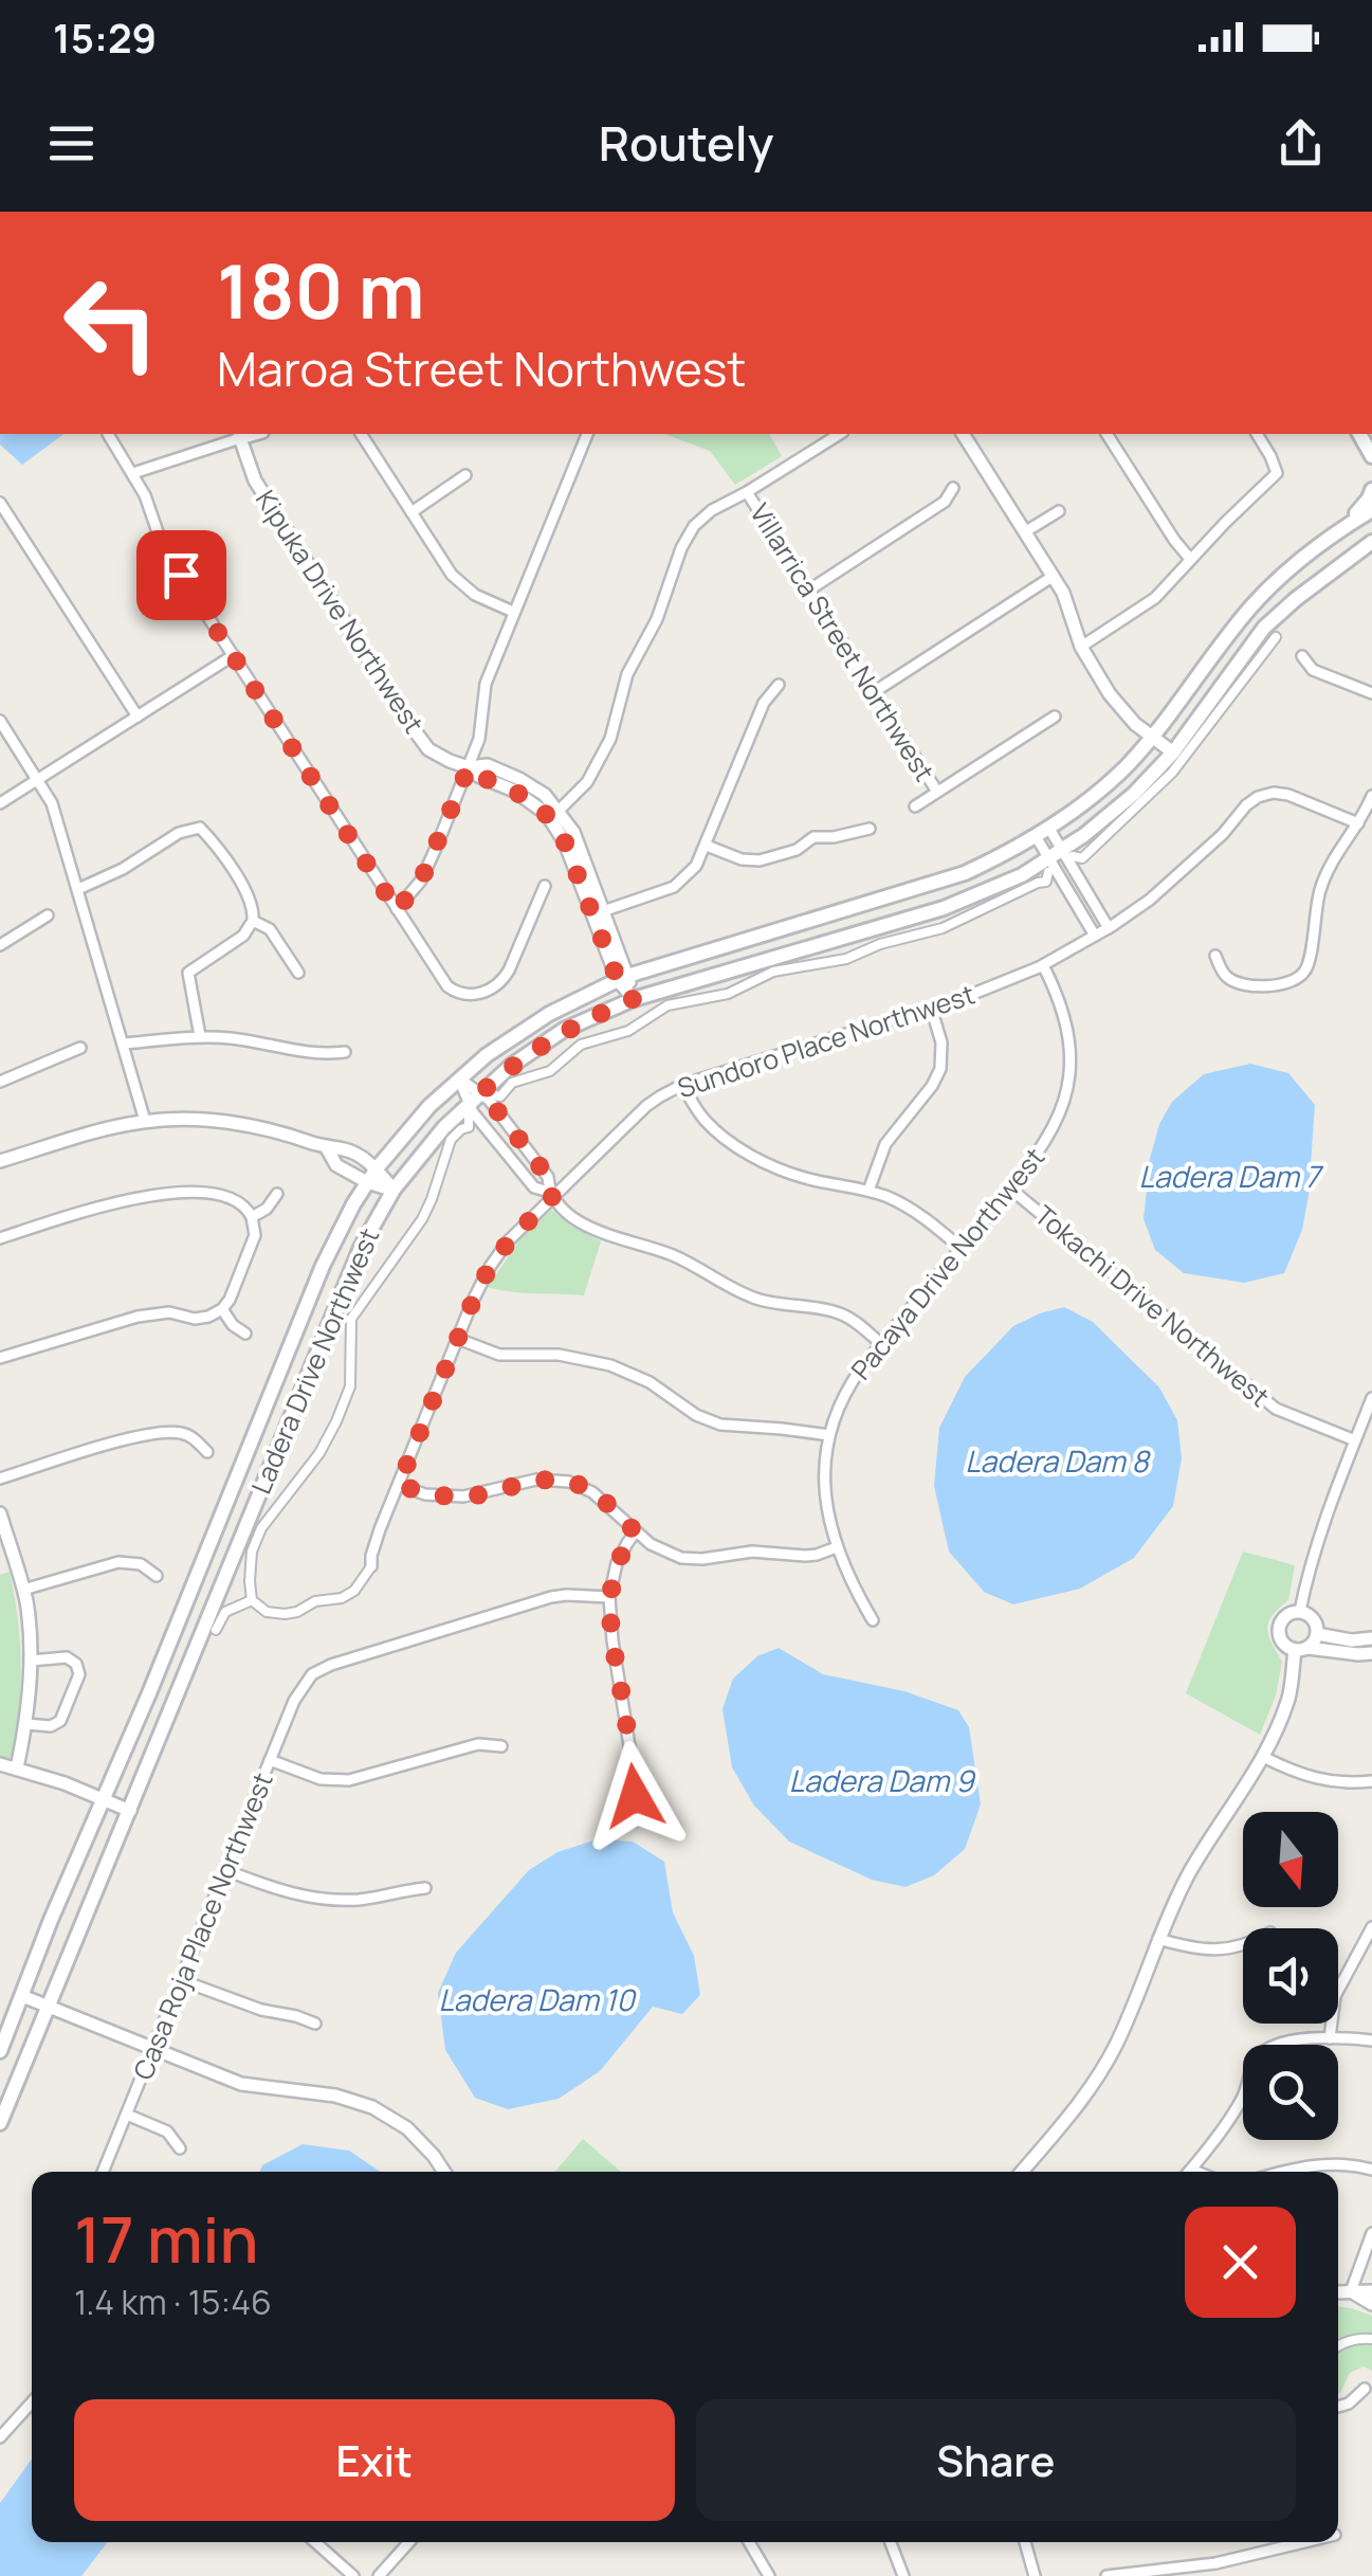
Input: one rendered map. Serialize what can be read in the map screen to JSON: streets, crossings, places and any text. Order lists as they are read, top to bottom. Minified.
{"streets":{"main road":["Ladera Drive Northwest"],"street":["Kipuka Drive Northwest","Villarrica Street Northwest","Sundoro Place Northwest","Pacaya Drive Northwest","Tokachi Drive Northwest","Casa Roja Place Northwest"]},"crossings":[["Kipuka Drive Northwest","Ladera Drive Northwest"],["Sundoro Place Northwest","Pacaya Drive Northwest"],["Pacaya Drive Northwest","Tokachi Drive Northwest"]],"water":["Ladera Dam 7","Ladera Dam 8","Ladera Dam 9","Ladera Dam 10"],"north":"bottom","page":{"status":"15:29","header":"Routely","turn":["180 m","Maroa Street Northwest"],"heading":["17 min","1.4 km · 15:46"],"buttons":["Exit","Share"]}}
